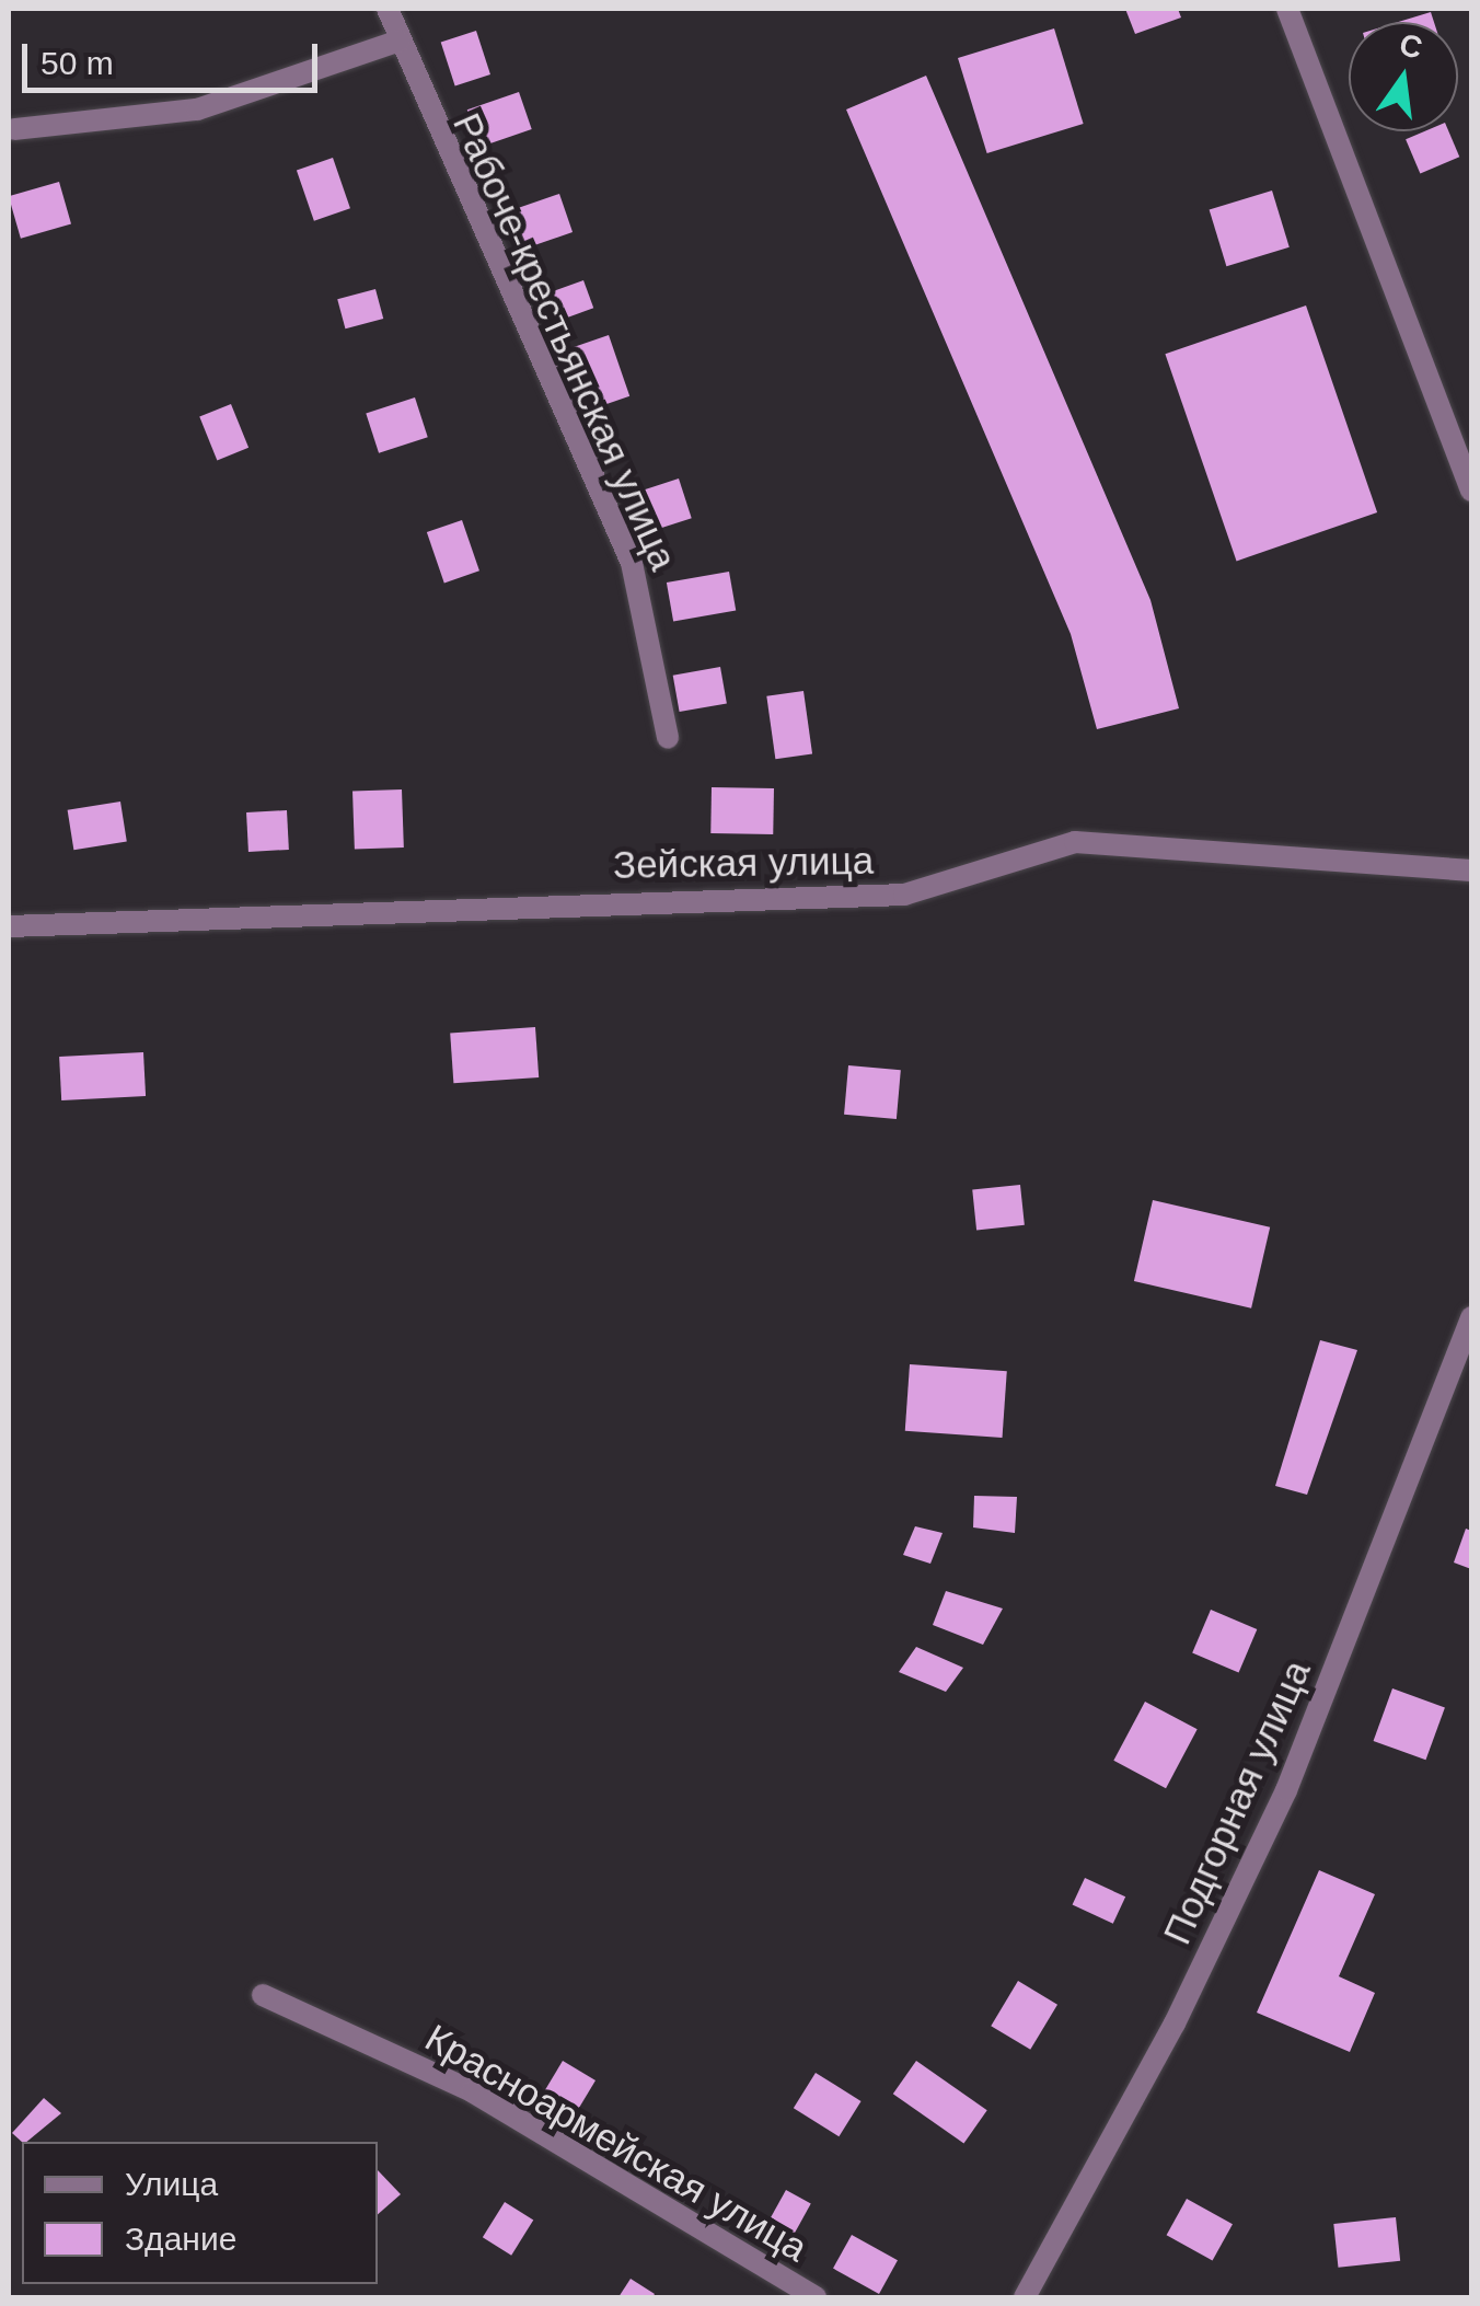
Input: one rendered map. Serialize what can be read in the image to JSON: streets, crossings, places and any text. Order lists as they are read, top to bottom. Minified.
{"streets":{"street":["Рабоче-крестьянская улица","Зейская улица","Подгорная улица","Красноармейская улица"]},"legend":["Улица","Здание"],"scale_bar":"50 m","north":"top"}
